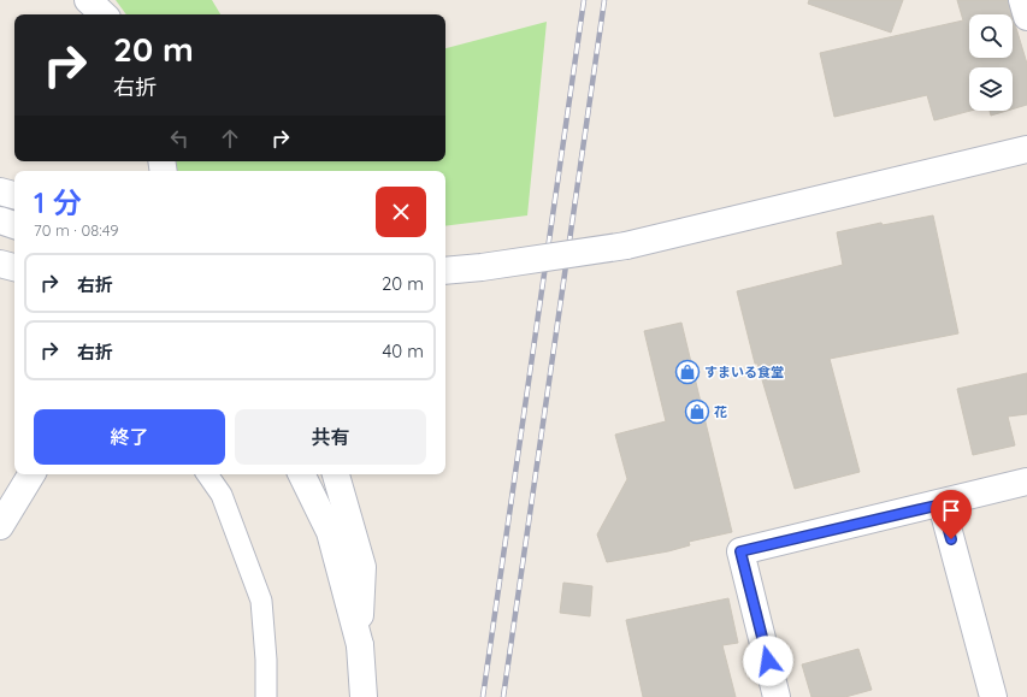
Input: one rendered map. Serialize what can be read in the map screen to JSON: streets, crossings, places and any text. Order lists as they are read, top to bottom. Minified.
{"places":{"shop":["すまいる食堂","花"]},"page":{"turn":["20 m","右折"],"heading":["1 分","70 m · 08:49"],"list":[{"name":"右折","value":"20 m"},{"name":"右折","value":"40 m"}],"buttons":["終了","共有"]}}
